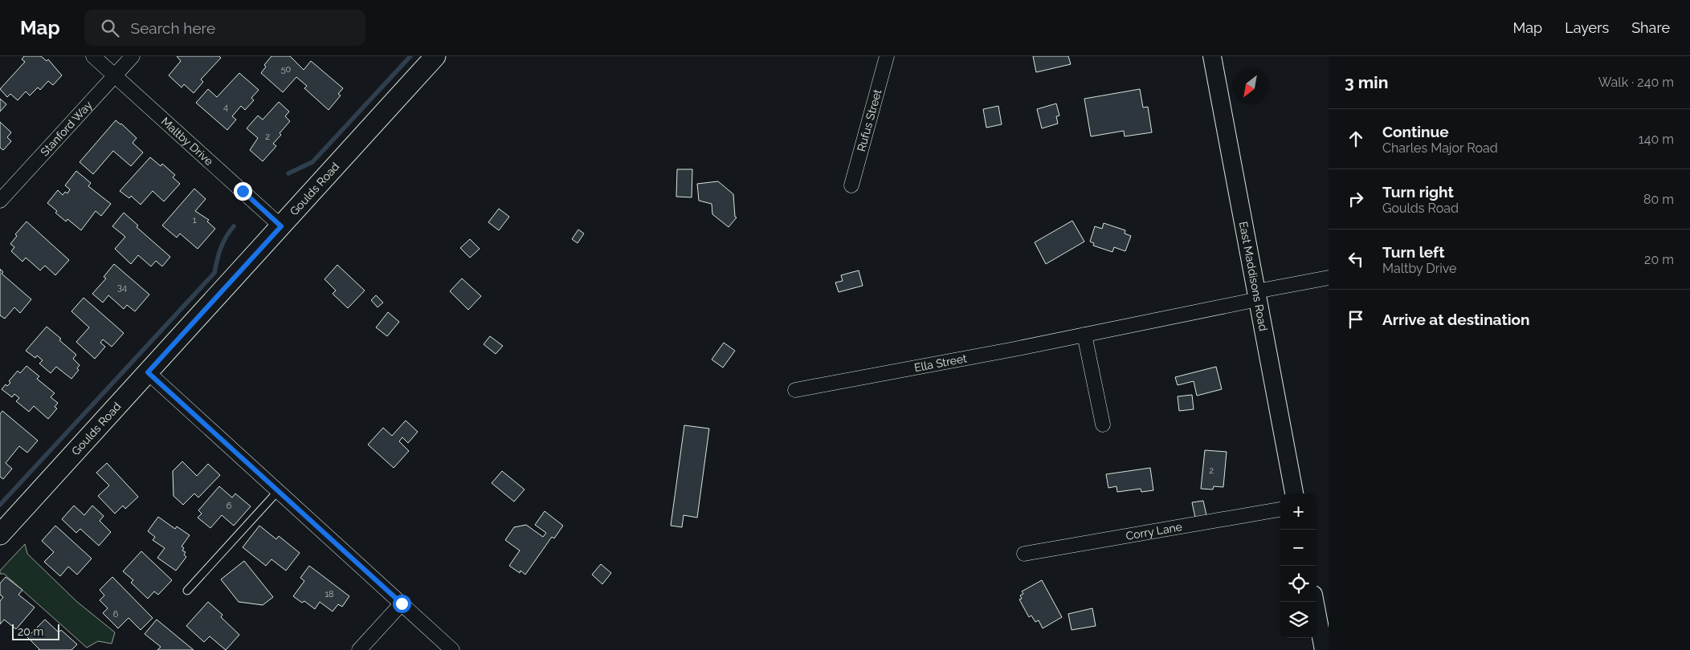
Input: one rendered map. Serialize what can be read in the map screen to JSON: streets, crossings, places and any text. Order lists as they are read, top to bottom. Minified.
{"streets":{"main road":["Goulds Road"],"street":["Rufus Street","Stanford Way","Maltby Drive","East Maddisons Road","Ella Street","Corry Lane"]},"crossings":[["Stanford Way","Maltby Drive"],["Maltby Drive","Goulds Road"],["East Maddisons Road","Ella Street"]],"house_numbers":["50","4","2","1","34","2","6","18","6"],"scale_bar":"20 m","north":"bottom left","page":{"header":"Map","search":"Search here","nav":["Map","Layers","Share"],"heading":["3 min","Walk · 240 m"],"list":[["Continue","Charles Major Road","140 m"],["Turn right","Goulds Road","80 m"],["Turn left","Maltby Drive","20 m"],"Arrive at destination"],"map_buttons":["+","−"],"scale":"20 m"}}
